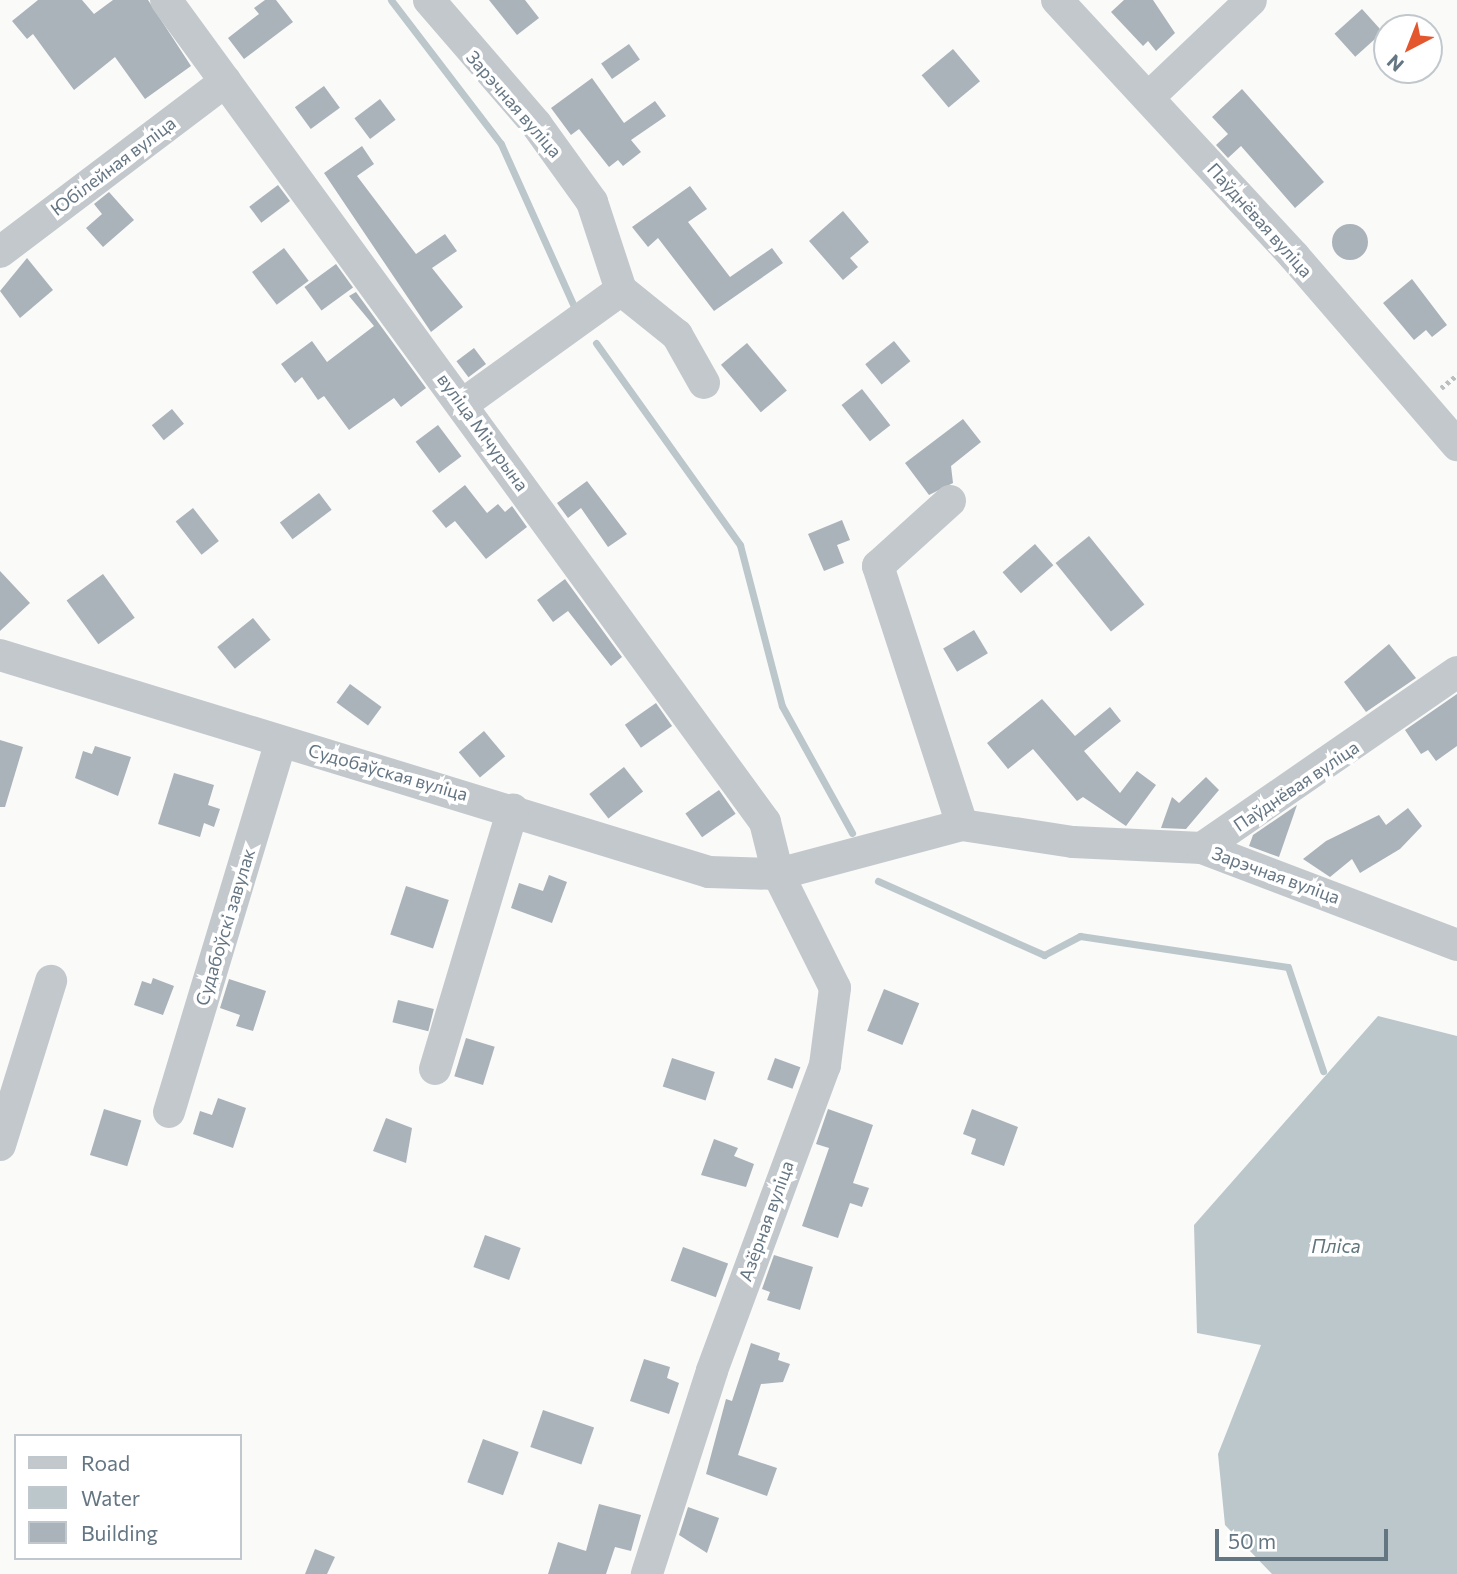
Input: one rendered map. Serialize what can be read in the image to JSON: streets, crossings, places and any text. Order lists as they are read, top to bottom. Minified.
{"streets":{"street":["Зарэчная вуліца","Юбілейная вуліца","Паўднёвая вуліца","вуліца Мічурына","Судобаўская вуліца","Судабоўскі завулак","Азёрная вуліца"]},"crossings":[["Зарэчная вуліца","Паўднёвая вуліца"],["Зарэчная вуліца","вуліца Мічурына"],["Зарэчная вуліца","Судобаўская вуліца"],["Зарэчная вуліца","Азёрная вуліца"],["Юбілейная вуліца","вуліца Мічурына"],["вуліца Мічурына","Судобаўская вуліца"],["вуліца Мічурына","Азёрная вуліца"],["Судобаўская вуліца","Судабоўскі завулак"],["Судобаўская вуліца","Азёрная вуліца"]],"water":["Пліса"],"legend":["Road","Water","Building"],"scale_bar":"50 m","north":"bottom left"}
